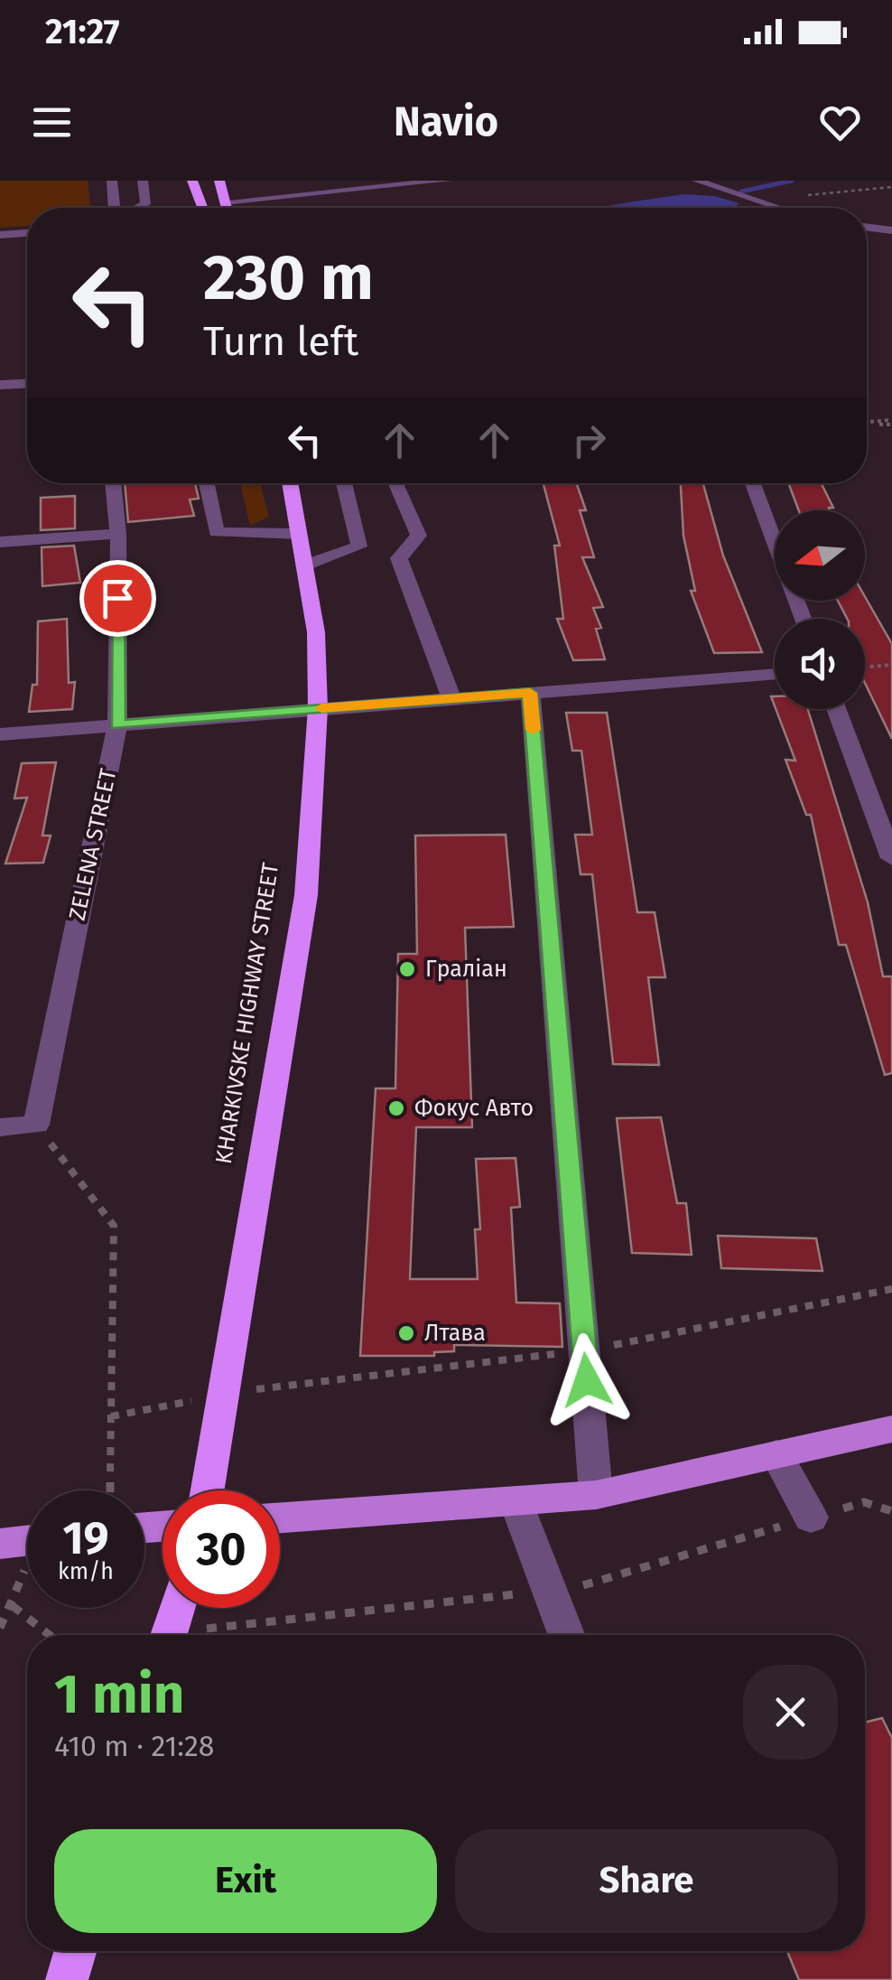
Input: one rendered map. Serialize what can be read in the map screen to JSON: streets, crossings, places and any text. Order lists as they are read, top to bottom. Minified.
{"streets":{"highway":["KHARKIVSKE HIGHWAY STREET"],"street":["ZELENA STREET"]},"places":["Граліан","Фокус Авто","Лтава"],"north":"left","page":{"status":"21:27","header":"Navio","turn":["230 m","Turn left"],"speed":"19 km/h","limit":"30","heading":["1 min","410 m · 21:28"],"buttons":["Exit","Share"]}}
